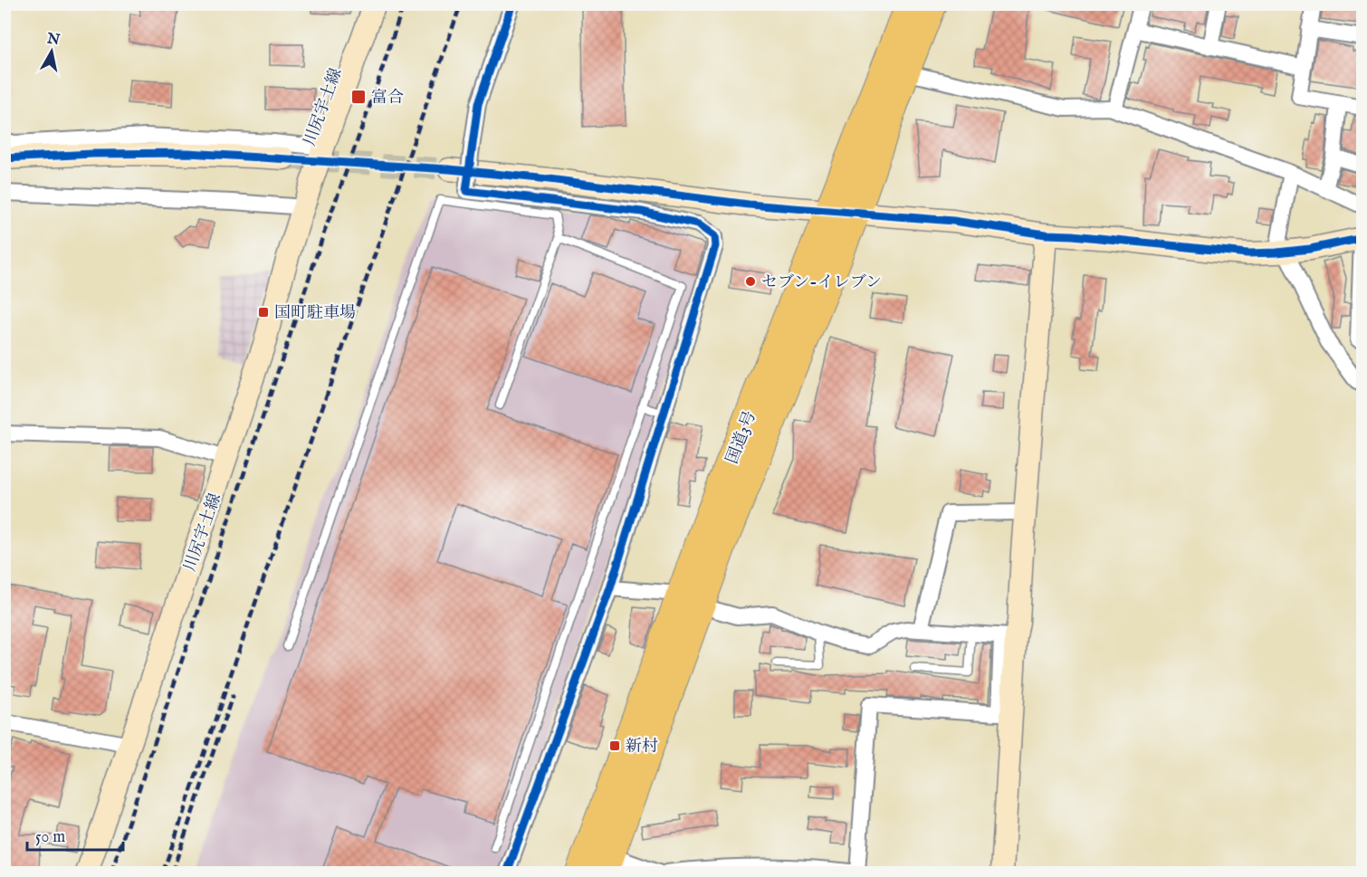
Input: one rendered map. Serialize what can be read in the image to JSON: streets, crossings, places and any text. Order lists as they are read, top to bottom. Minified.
{"streets":{"highway":["国道3号"],"street":["川尻宇土線"]},"places":{"transit":["富合","国町駐車場","新村"],"other":["セブン-イレブン"]},"scale_bar":"50 m","north":"top"}
